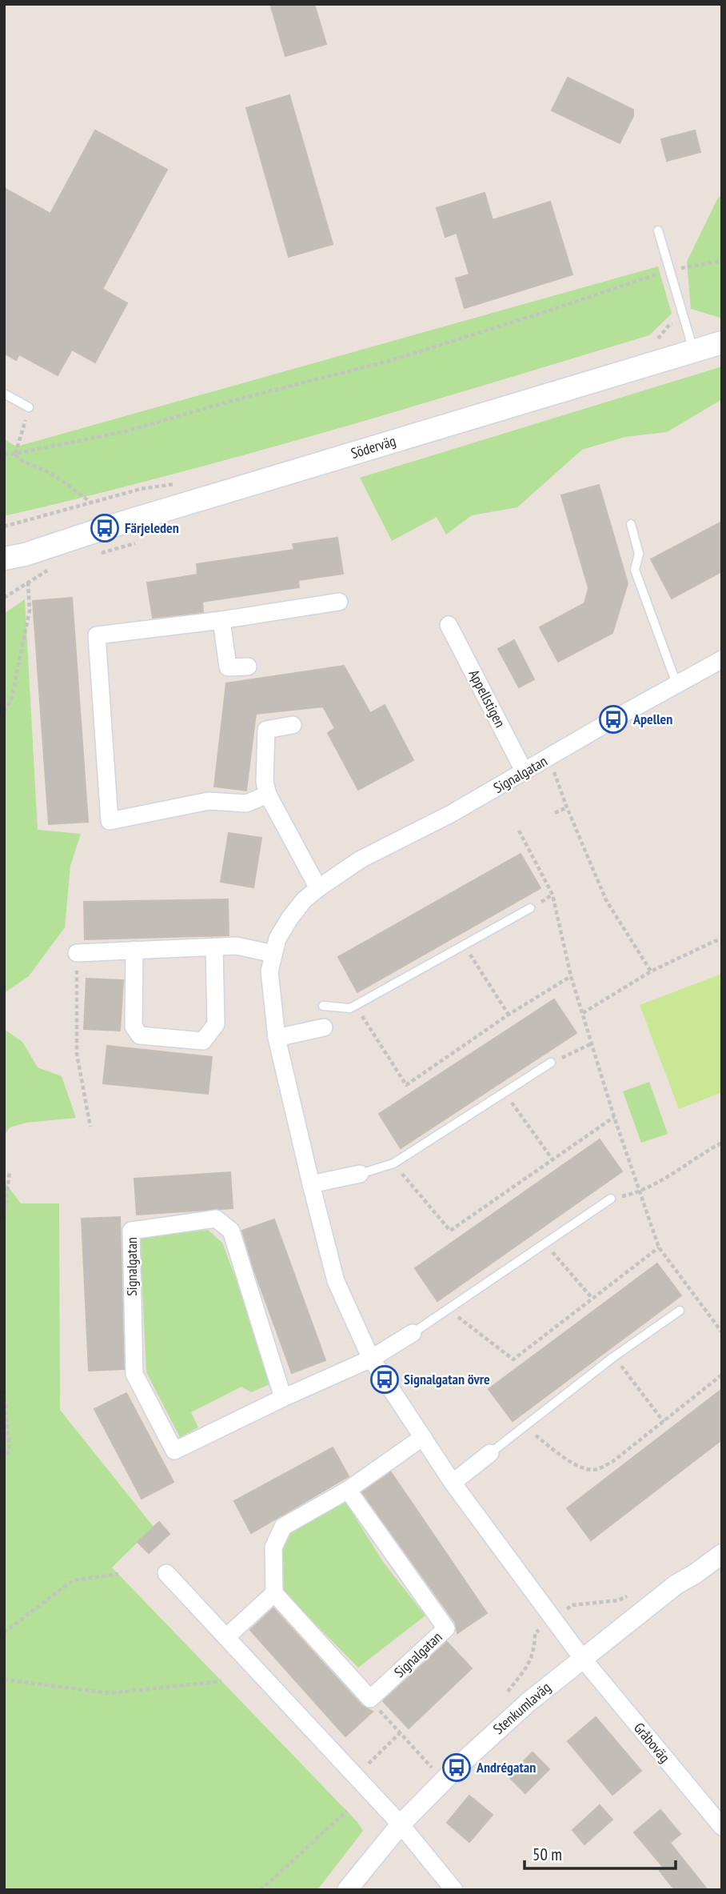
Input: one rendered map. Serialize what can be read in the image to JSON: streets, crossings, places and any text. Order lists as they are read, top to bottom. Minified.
{"streets":{"main road":["Söderväg"],"street":["Appellstigen","Signalgatan","Stenkumlaväg","Gråboväg"]},"crossings":[["Appellstigen","Signalgatan"],["Signalgatan","Stenkumlaväg"],["Signalgatan","Gråboväg"],["Stenkumlaväg","Gråboväg"]],"places":{"bus stop":["Färjeleden","Apellen","Signalgatan övre","Andrégatan"]},"scale_bar":"50 m"}
